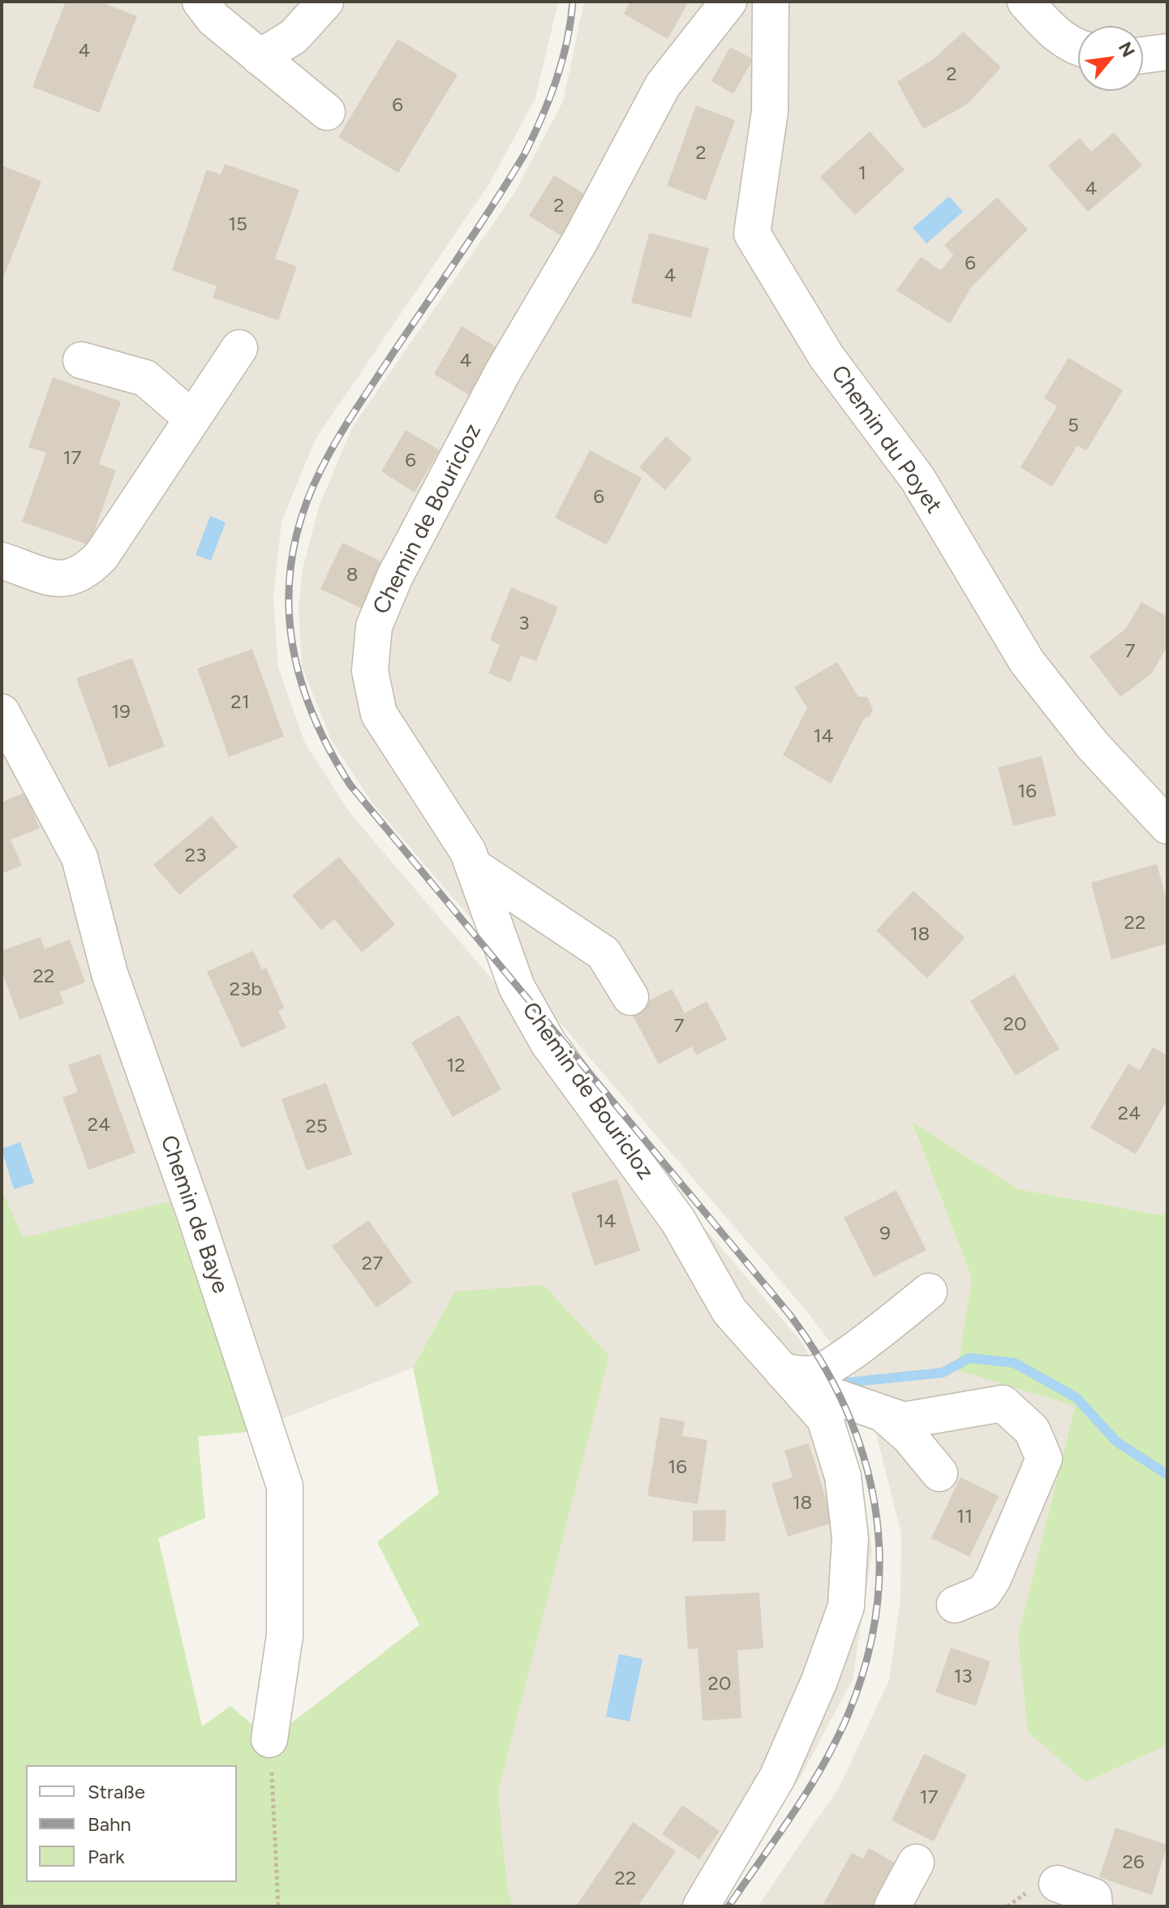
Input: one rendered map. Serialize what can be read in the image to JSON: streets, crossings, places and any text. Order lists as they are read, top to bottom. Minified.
{"streets":{"street":["Chemin du Poyet","Chemin de Bouricloz","Chemin de Baye"]},"house_numbers":["4","2","6","2","1","4","2","15","6","4","4","5","17","6","6","8","3","7","21","19","14","16","23","22","18","22","23b","20","7","12","24","24","25","14","9","27","16","18","11","13","20","17","26","22"],"legend":["Straße","Bahn","Park"],"north":"top right"}
